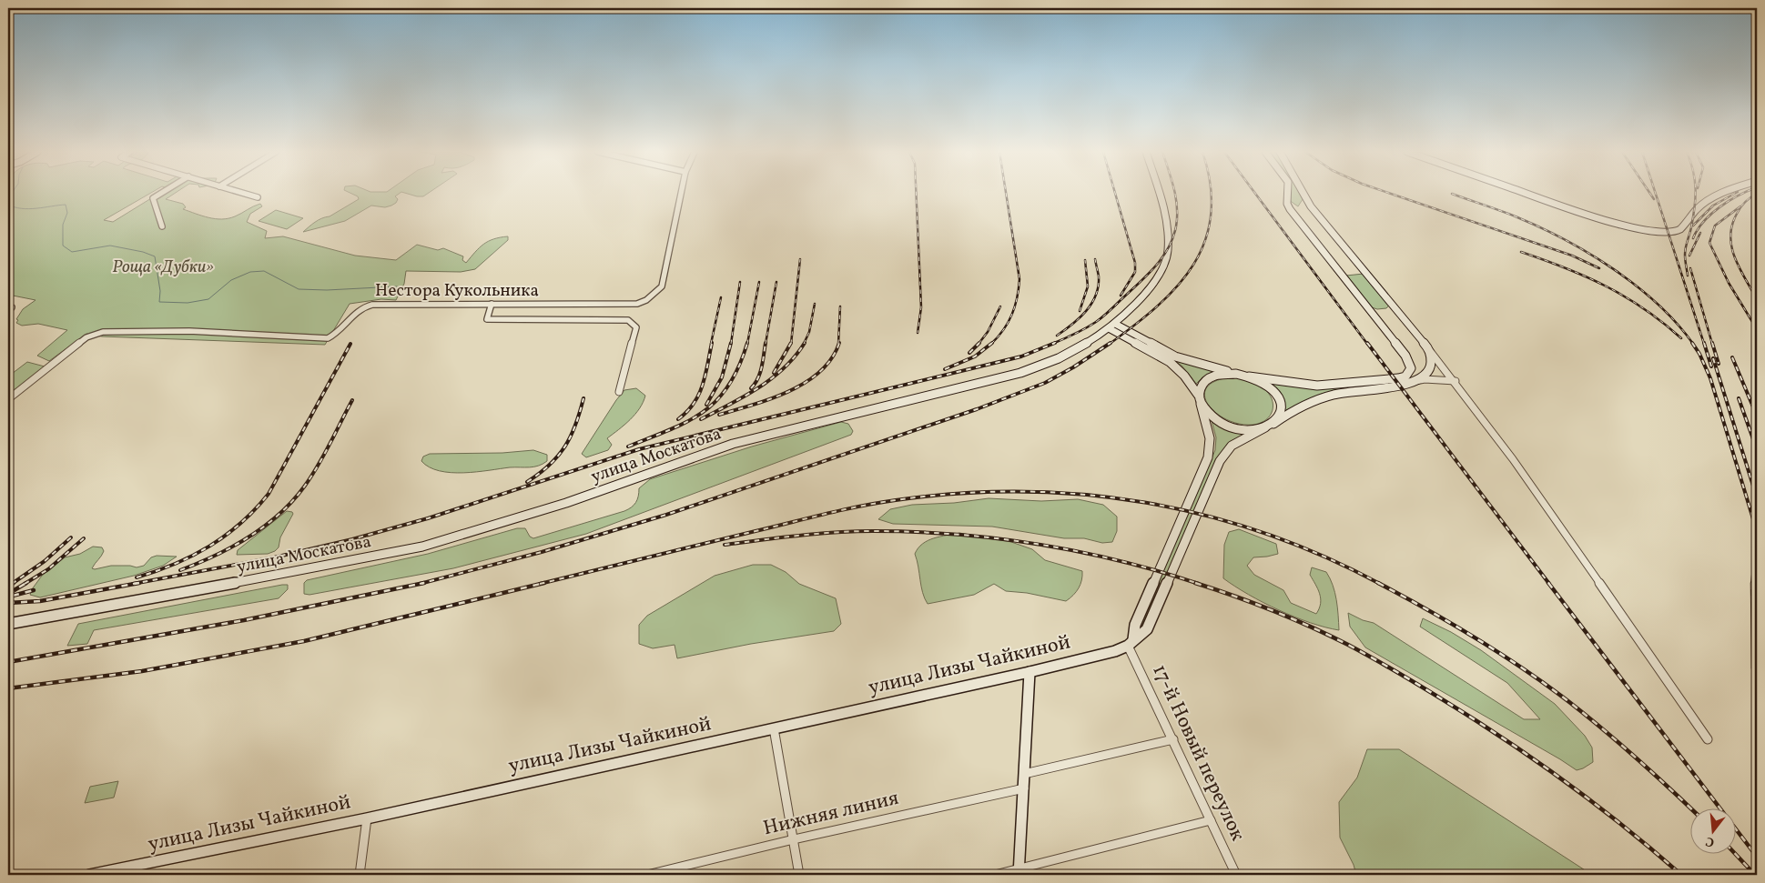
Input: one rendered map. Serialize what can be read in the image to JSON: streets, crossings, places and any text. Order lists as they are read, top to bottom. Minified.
{"streets":{"main road":["улица Москатова","улица Лизы Чайкиной"],"street":["Нестора Кукольника","17-й Новый переулок","Нижняя линия"]},"crossings":[["улица Лизы Чайкиной","17-й Новый переулок"]],"parks":["Роща «Дубки»"],"north":"bottom"}
